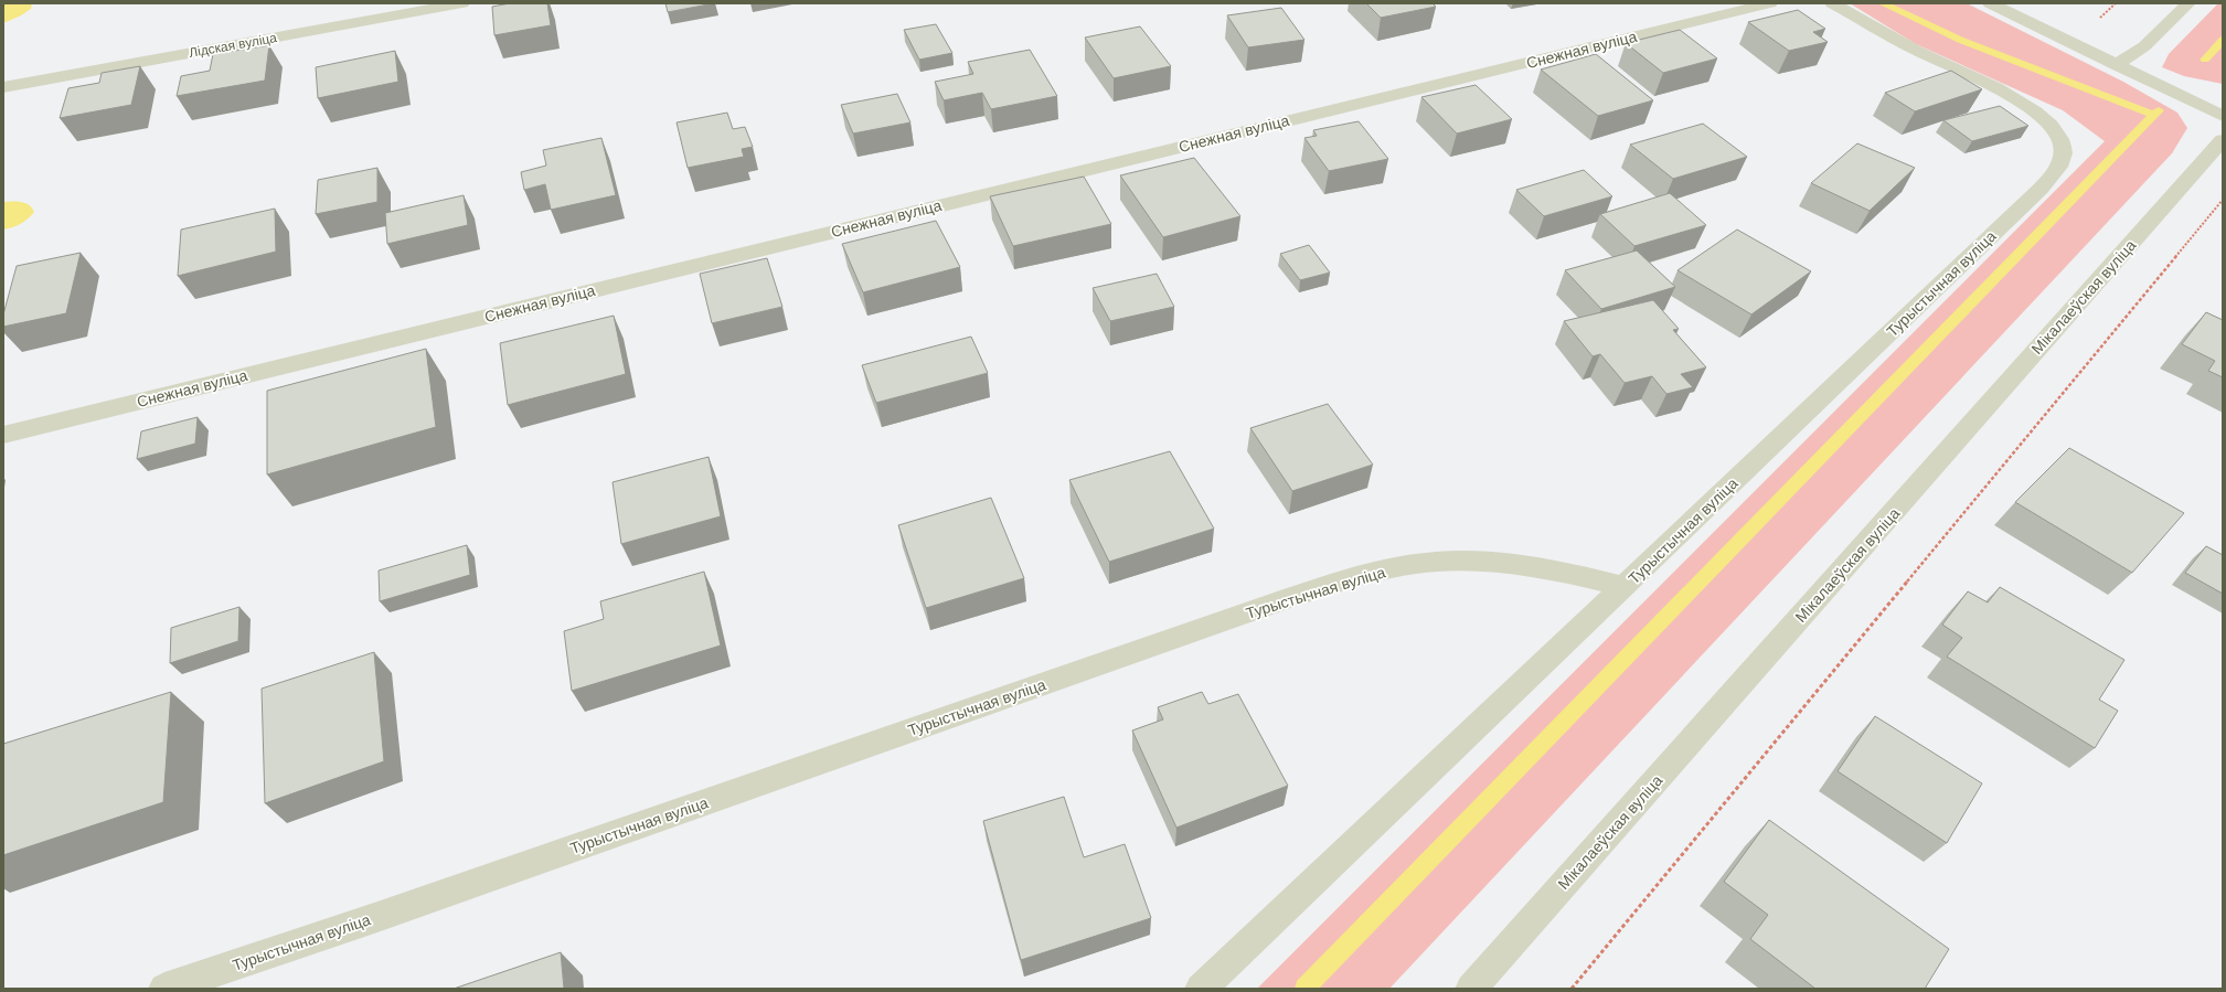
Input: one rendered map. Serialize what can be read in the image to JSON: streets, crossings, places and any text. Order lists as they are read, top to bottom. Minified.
{"streets":{"street":["Лідская вуліца","Снежная вуліца","Турыстычная вуліца","Мікалаеўская вуліца"]}}
